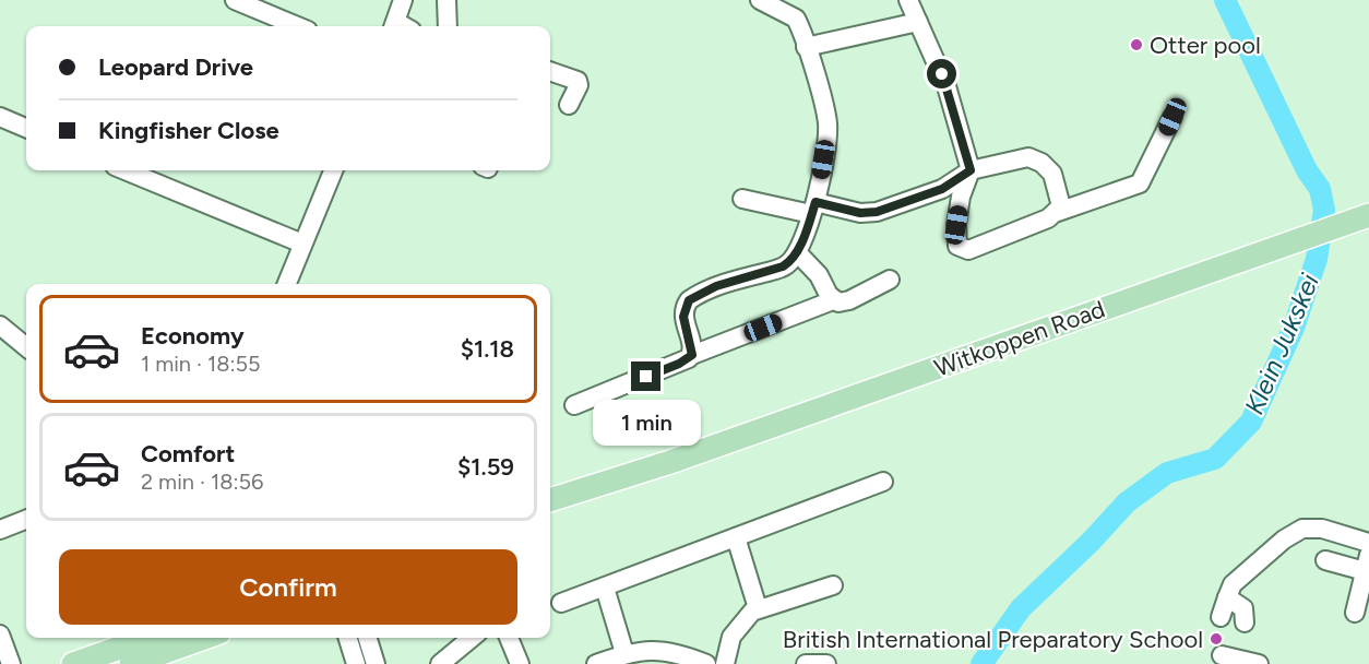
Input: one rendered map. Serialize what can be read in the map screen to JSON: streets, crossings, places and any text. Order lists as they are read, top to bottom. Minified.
{"streets":{"main road":["Witkoppen Road"]},"water":["Klein Jukskei"],"places":["Otter pool","British International Preparatory School"],"page":{"banner":["Leopard Drive","Kingfisher Close"],"list":[{"name":"Economy","note":"1 min · 18:55","value":"$1.18"},{"name":"Comfort","note":"2 min · 18:56","value":"$1.59"}],"bubble":"1 min","buttons":"Confirm"}}
